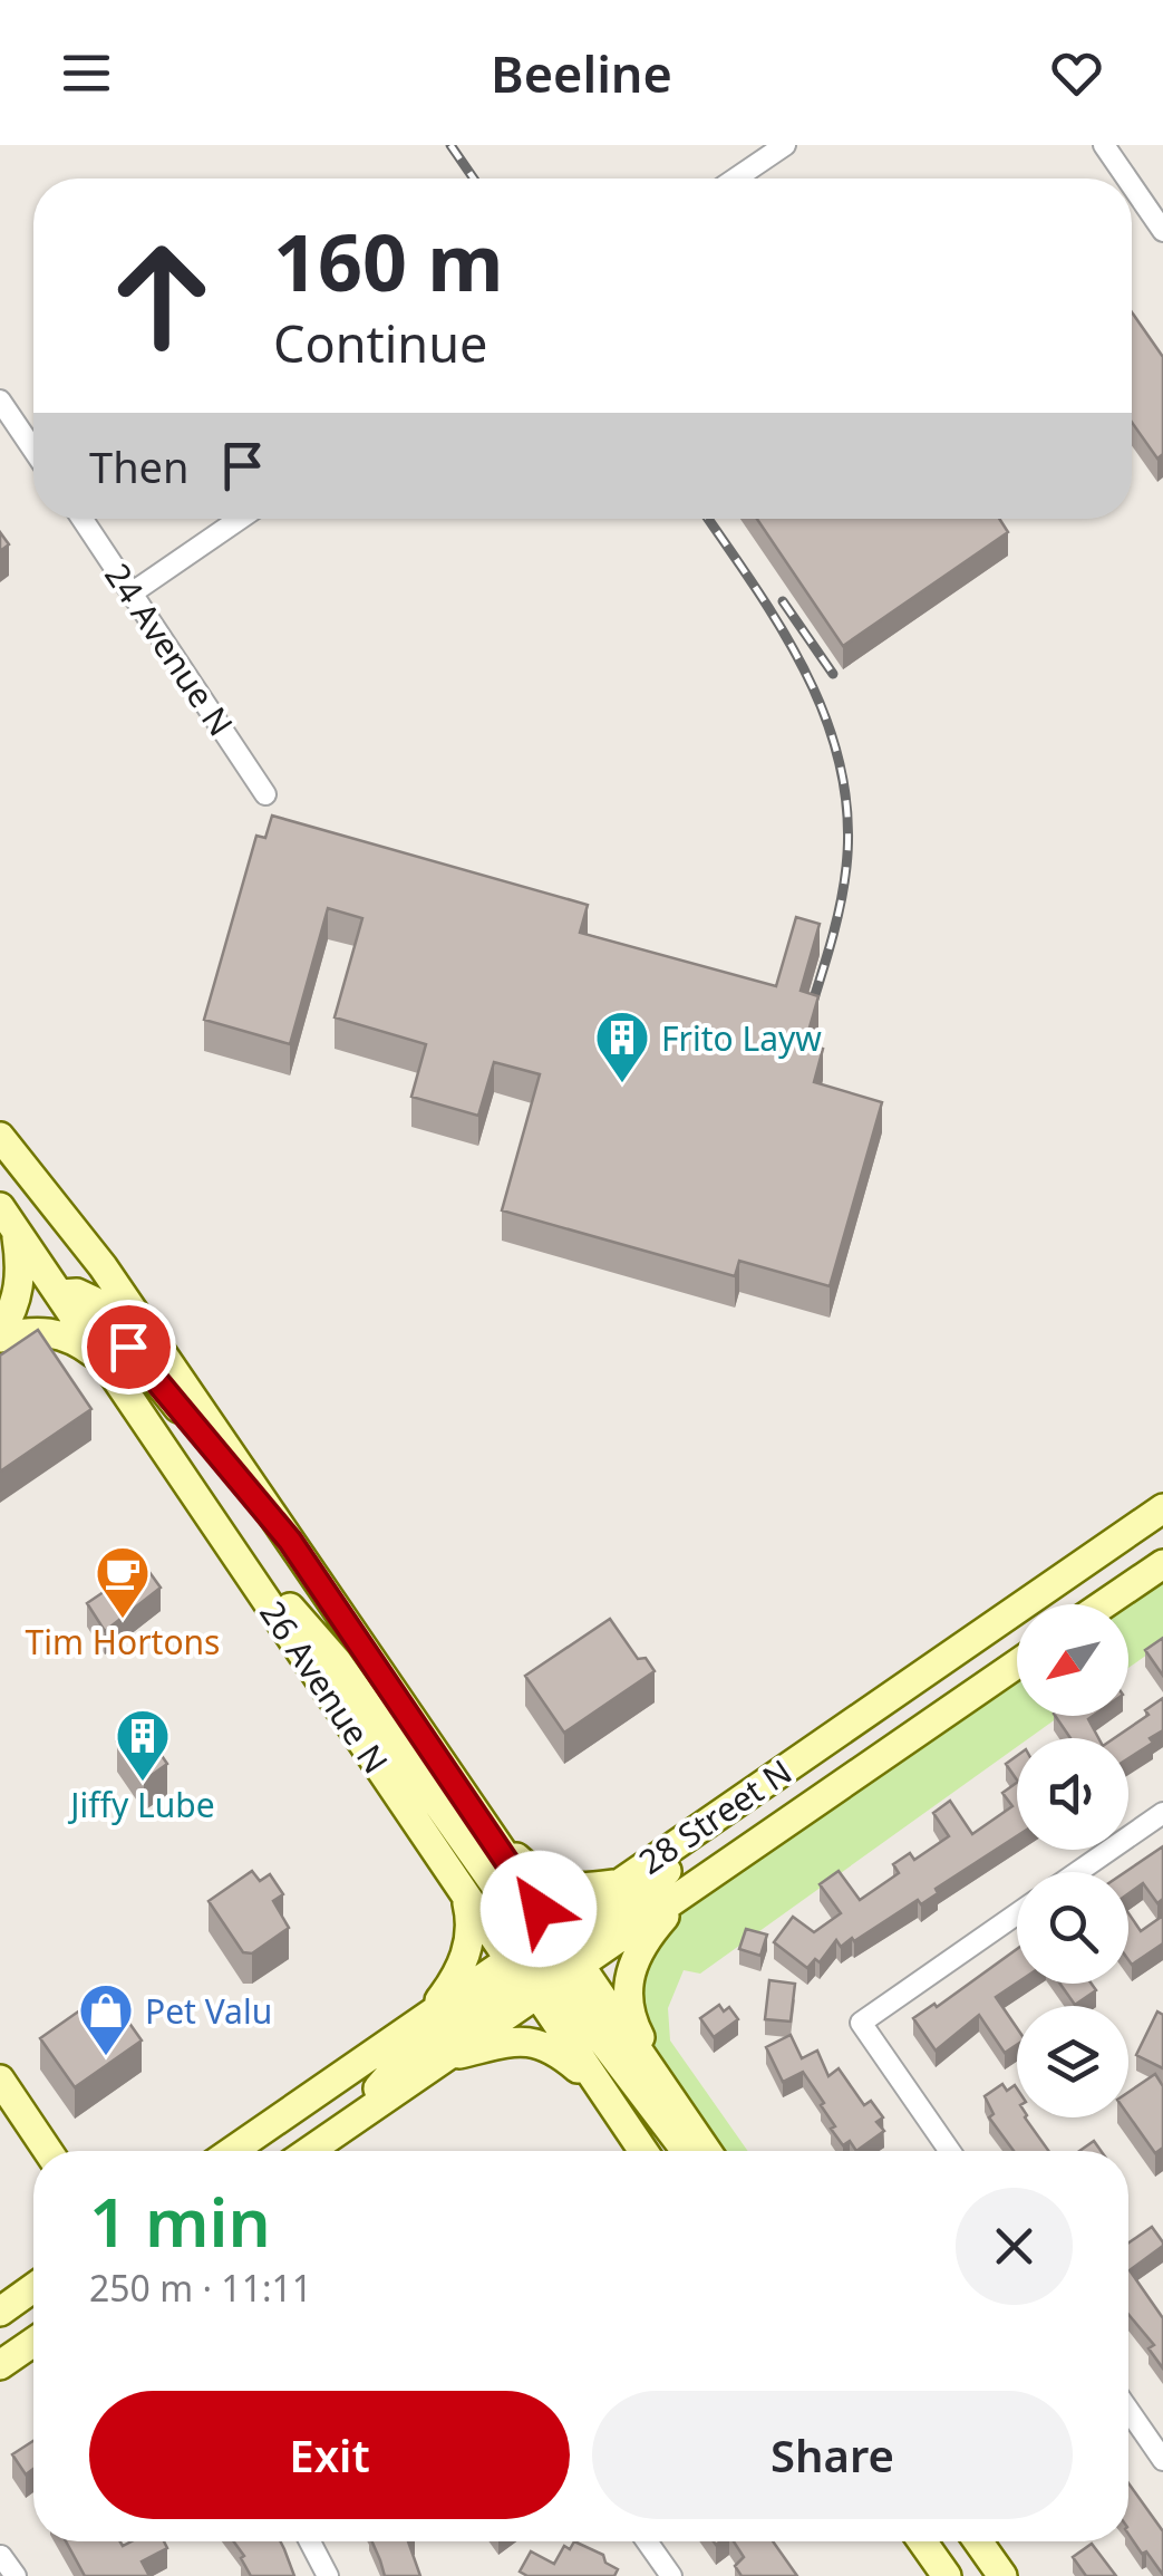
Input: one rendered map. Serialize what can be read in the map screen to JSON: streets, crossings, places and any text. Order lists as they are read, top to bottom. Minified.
{"streets":{"main road":["26 Avenue N","28 Street N"],"street":["24 Avenue N"]},"crossings":[["26 Avenue N","28 Street N"]],"places":{"building":["Frito Layw","Jiffy Lube"],"cafe":["Tim Hortons"],"shop":["Pet Valu"]},"north":"bottom left","page":{"header":"Beeline","turn":["160 m","Continue"],"then":"Then","heading":["1 min","250 m · 11:11"],"buttons":["Exit","Share"]}}
